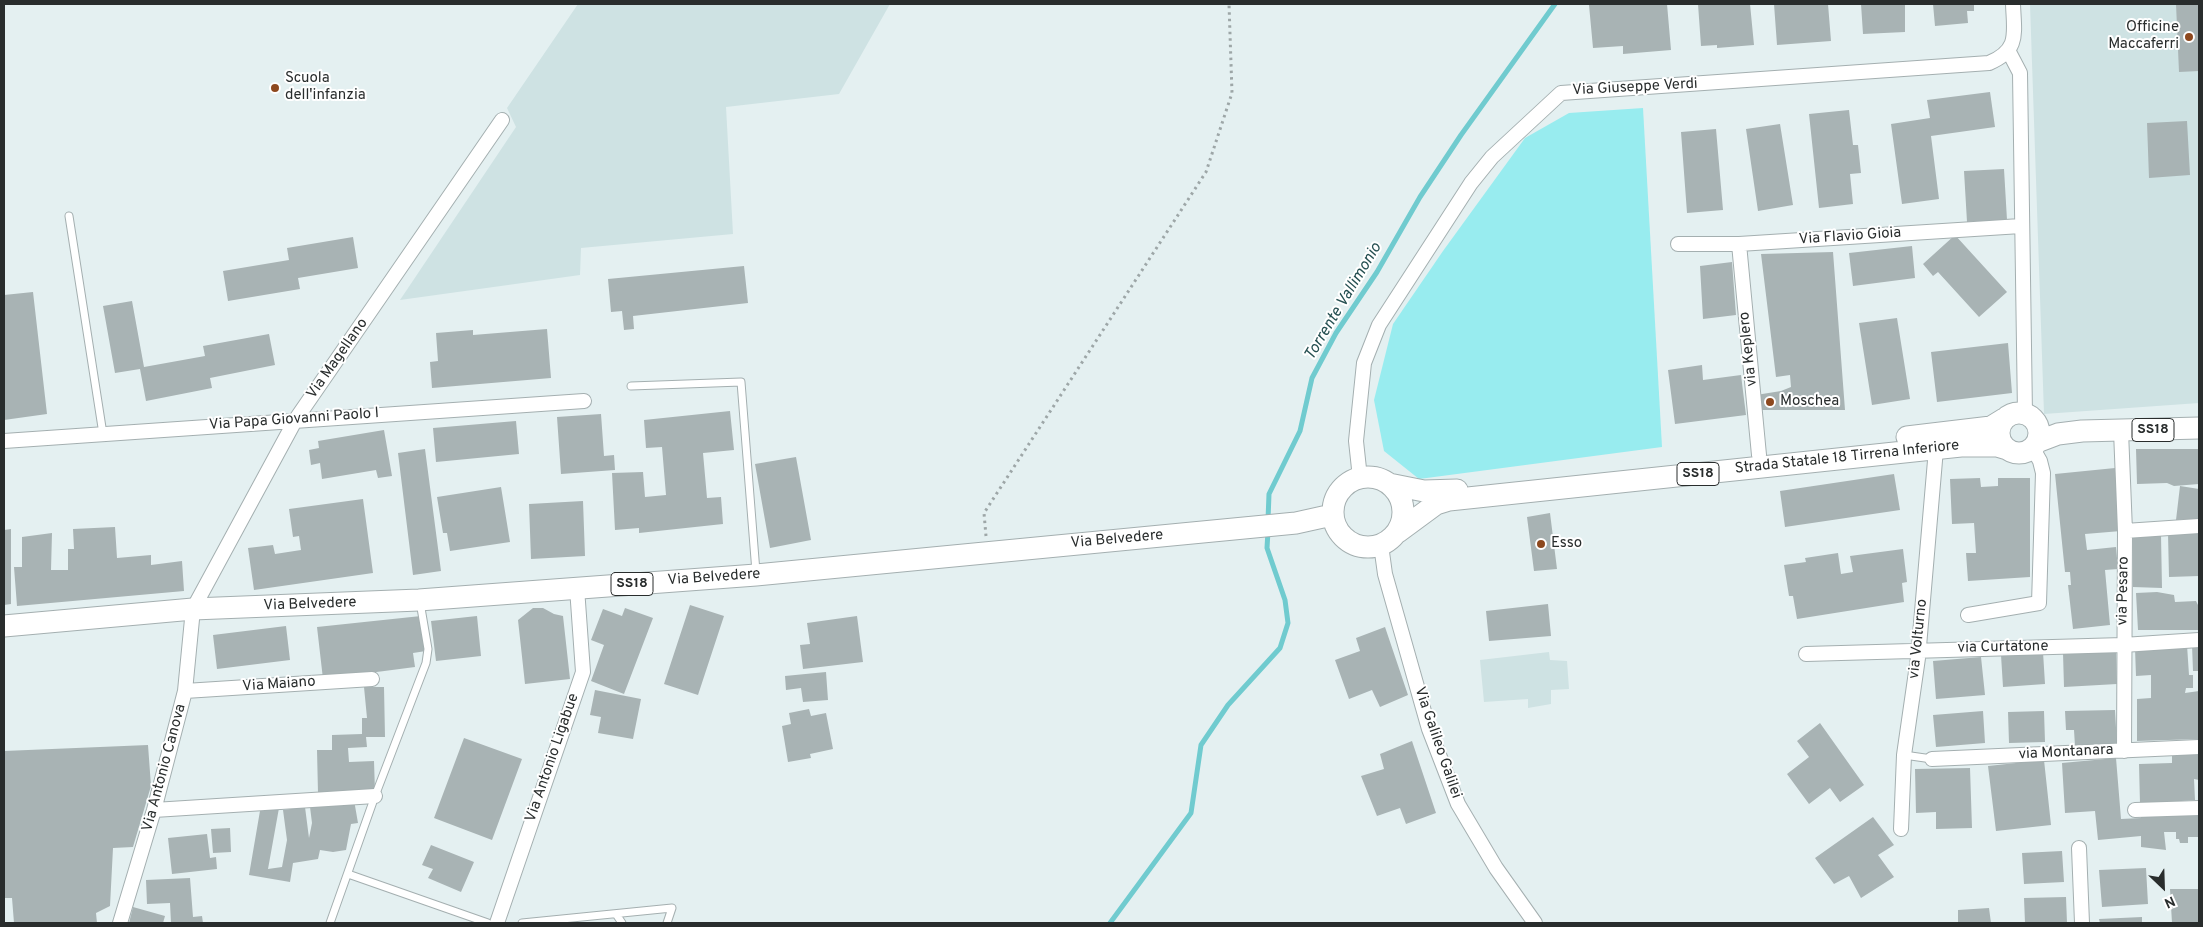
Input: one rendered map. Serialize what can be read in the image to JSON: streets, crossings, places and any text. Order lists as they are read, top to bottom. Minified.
{"streets":{"main road":["SS18","Strada Statale 18 Tirrena Inferiore","Via Belvedere"],"street":["Via Giuseppe Verdi","Via Flavio Gioia","via Keplero","Via Magellano","Via Papa Giovanni Paolo I","via Pesaro","via Volturno","via Curtatone","Via Maiano","Via Galileo Galilei","via Montanara","Via Antonio Ligabue","Via Antonio Canova"]},"crossings":[["Via Giuseppe Verdi","Strada Statale 18 Tirrena Inferiore"],["Via Giuseppe Verdi","Via Belvedere"],["Via Giuseppe Verdi","Via Galileo Galilei"],["Via Flavio Gioia","via Keplero"],["via Keplero","Strada Statale 18 Tirrena Inferiore"],["Via Magellano","Via Papa Giovanni Paolo I"],["Via Magellano","Via Belvedere"],["Via Magellano","Via Antonio Canova"],["Strada Statale 18 Tirrena Inferiore","Via Belvedere"],["Strada Statale 18 Tirrena Inferiore","via Pesaro"],["Strada Statale 18 Tirrena Inferiore","via Volturno"],["Strada Statale 18 Tirrena Inferiore","Via Galileo Galilei"],["Via Belvedere","Via Galileo Galilei"],["Via Belvedere","Via Antonio Ligabue"],["Via Belvedere","Via Antonio Canova"],["via Pesaro","via Curtatone"],["via Pesaro","via Montanara"],["via Volturno","via Curtatone"],["Via Maiano","Via Antonio Canova"]],"water":["Torrente Vallimonio"],"places":["Officine Maccaferri","Scuola dell'infanzia","Moschea","Esso"],"north":"bottom right"}
